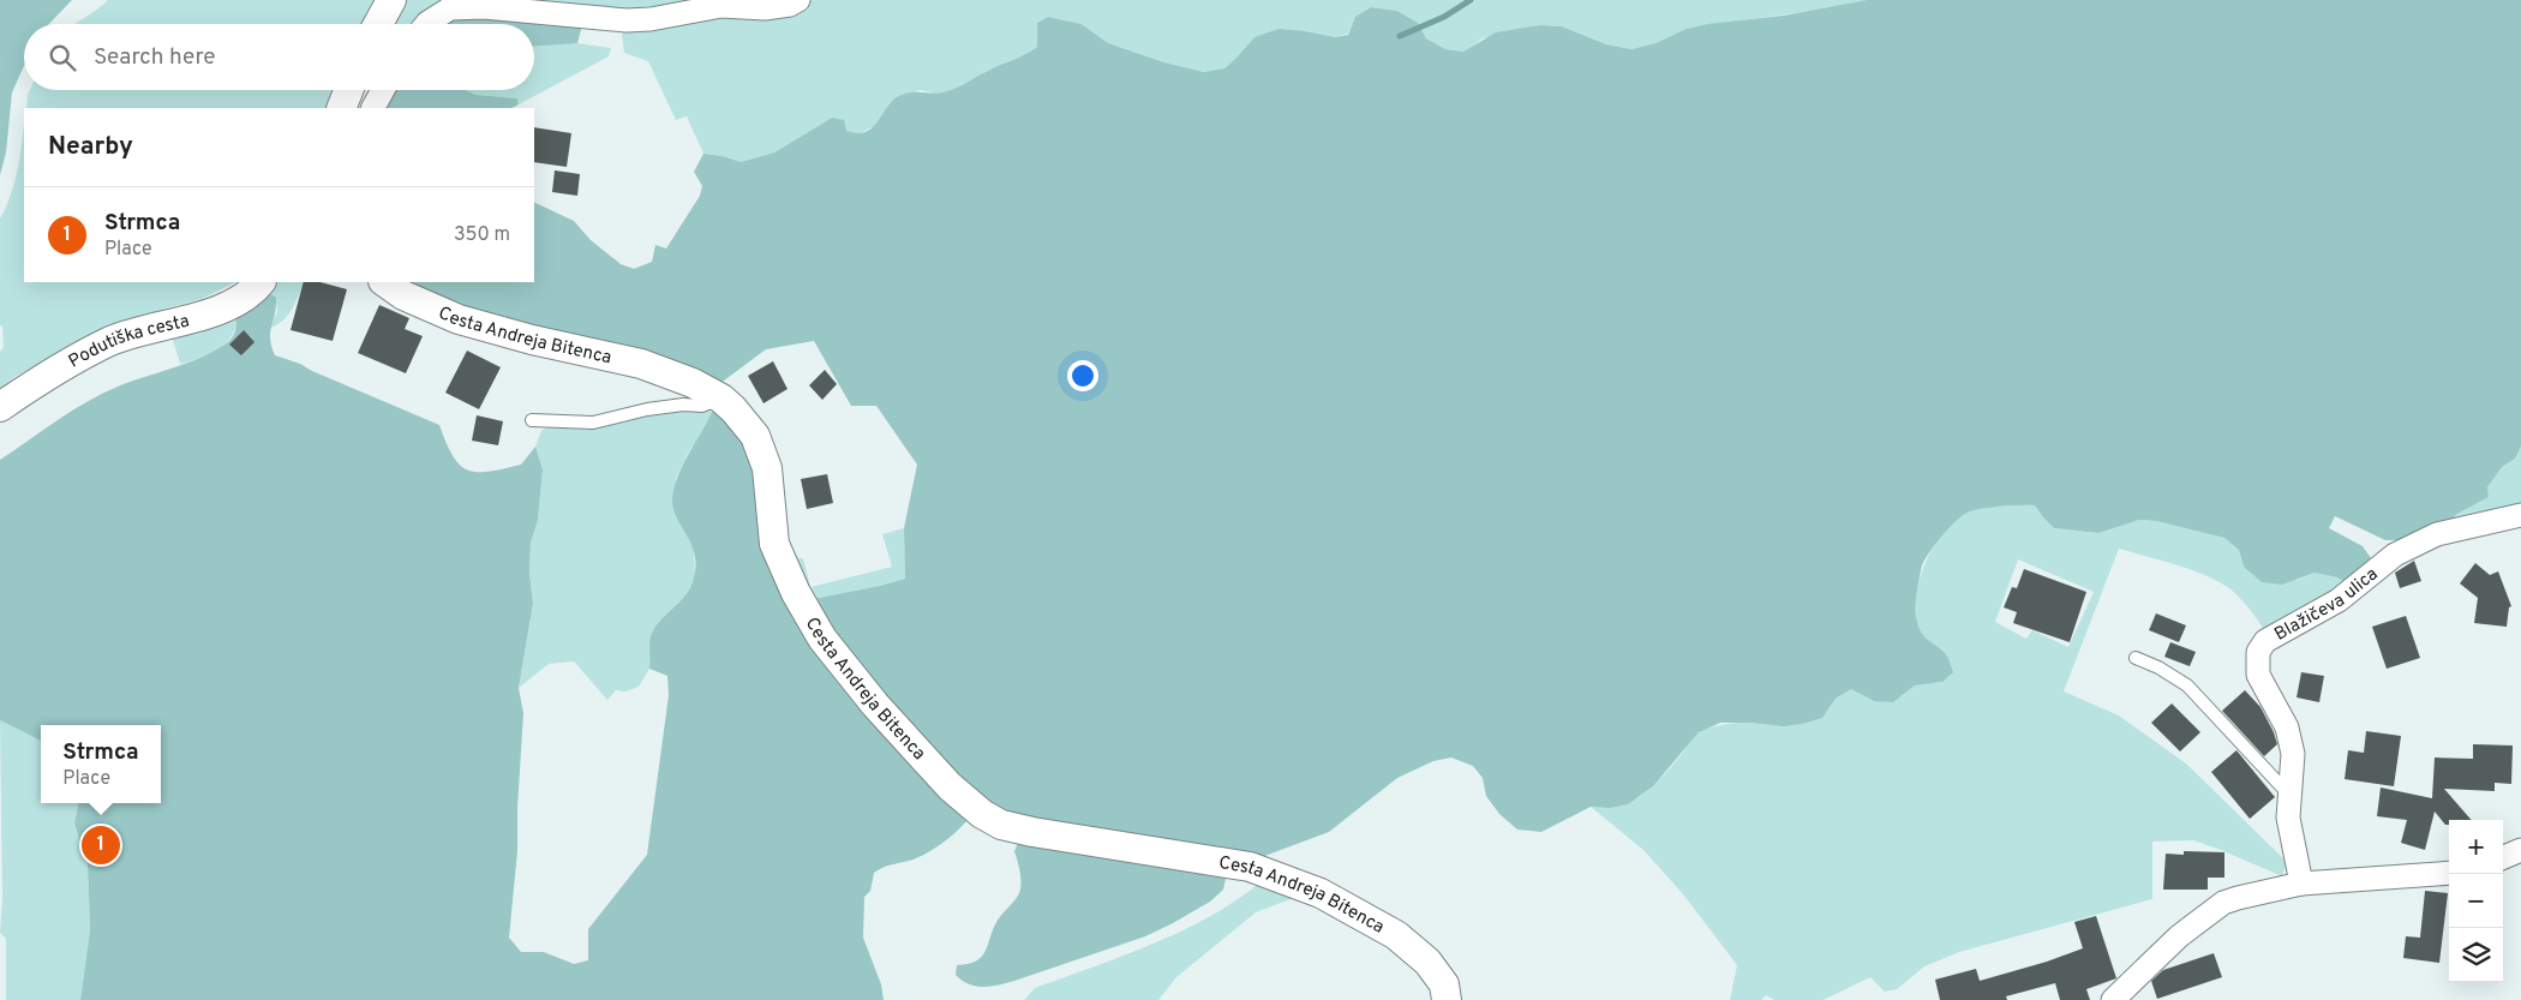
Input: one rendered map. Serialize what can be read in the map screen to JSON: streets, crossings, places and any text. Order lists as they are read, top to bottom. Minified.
{"streets":{"street":["Cesta Andreja Bitenca","Podutiška cesta","Blažičeva ulica"]},"page":{"search":"Search here","heading":"Nearby","list":[{"mark":"1","name":"Strmca","note":"Place","value":"350 m"}],"popup":["Strmca","Place"],"map_buttons":["+","−"],"pins":"1"}}
